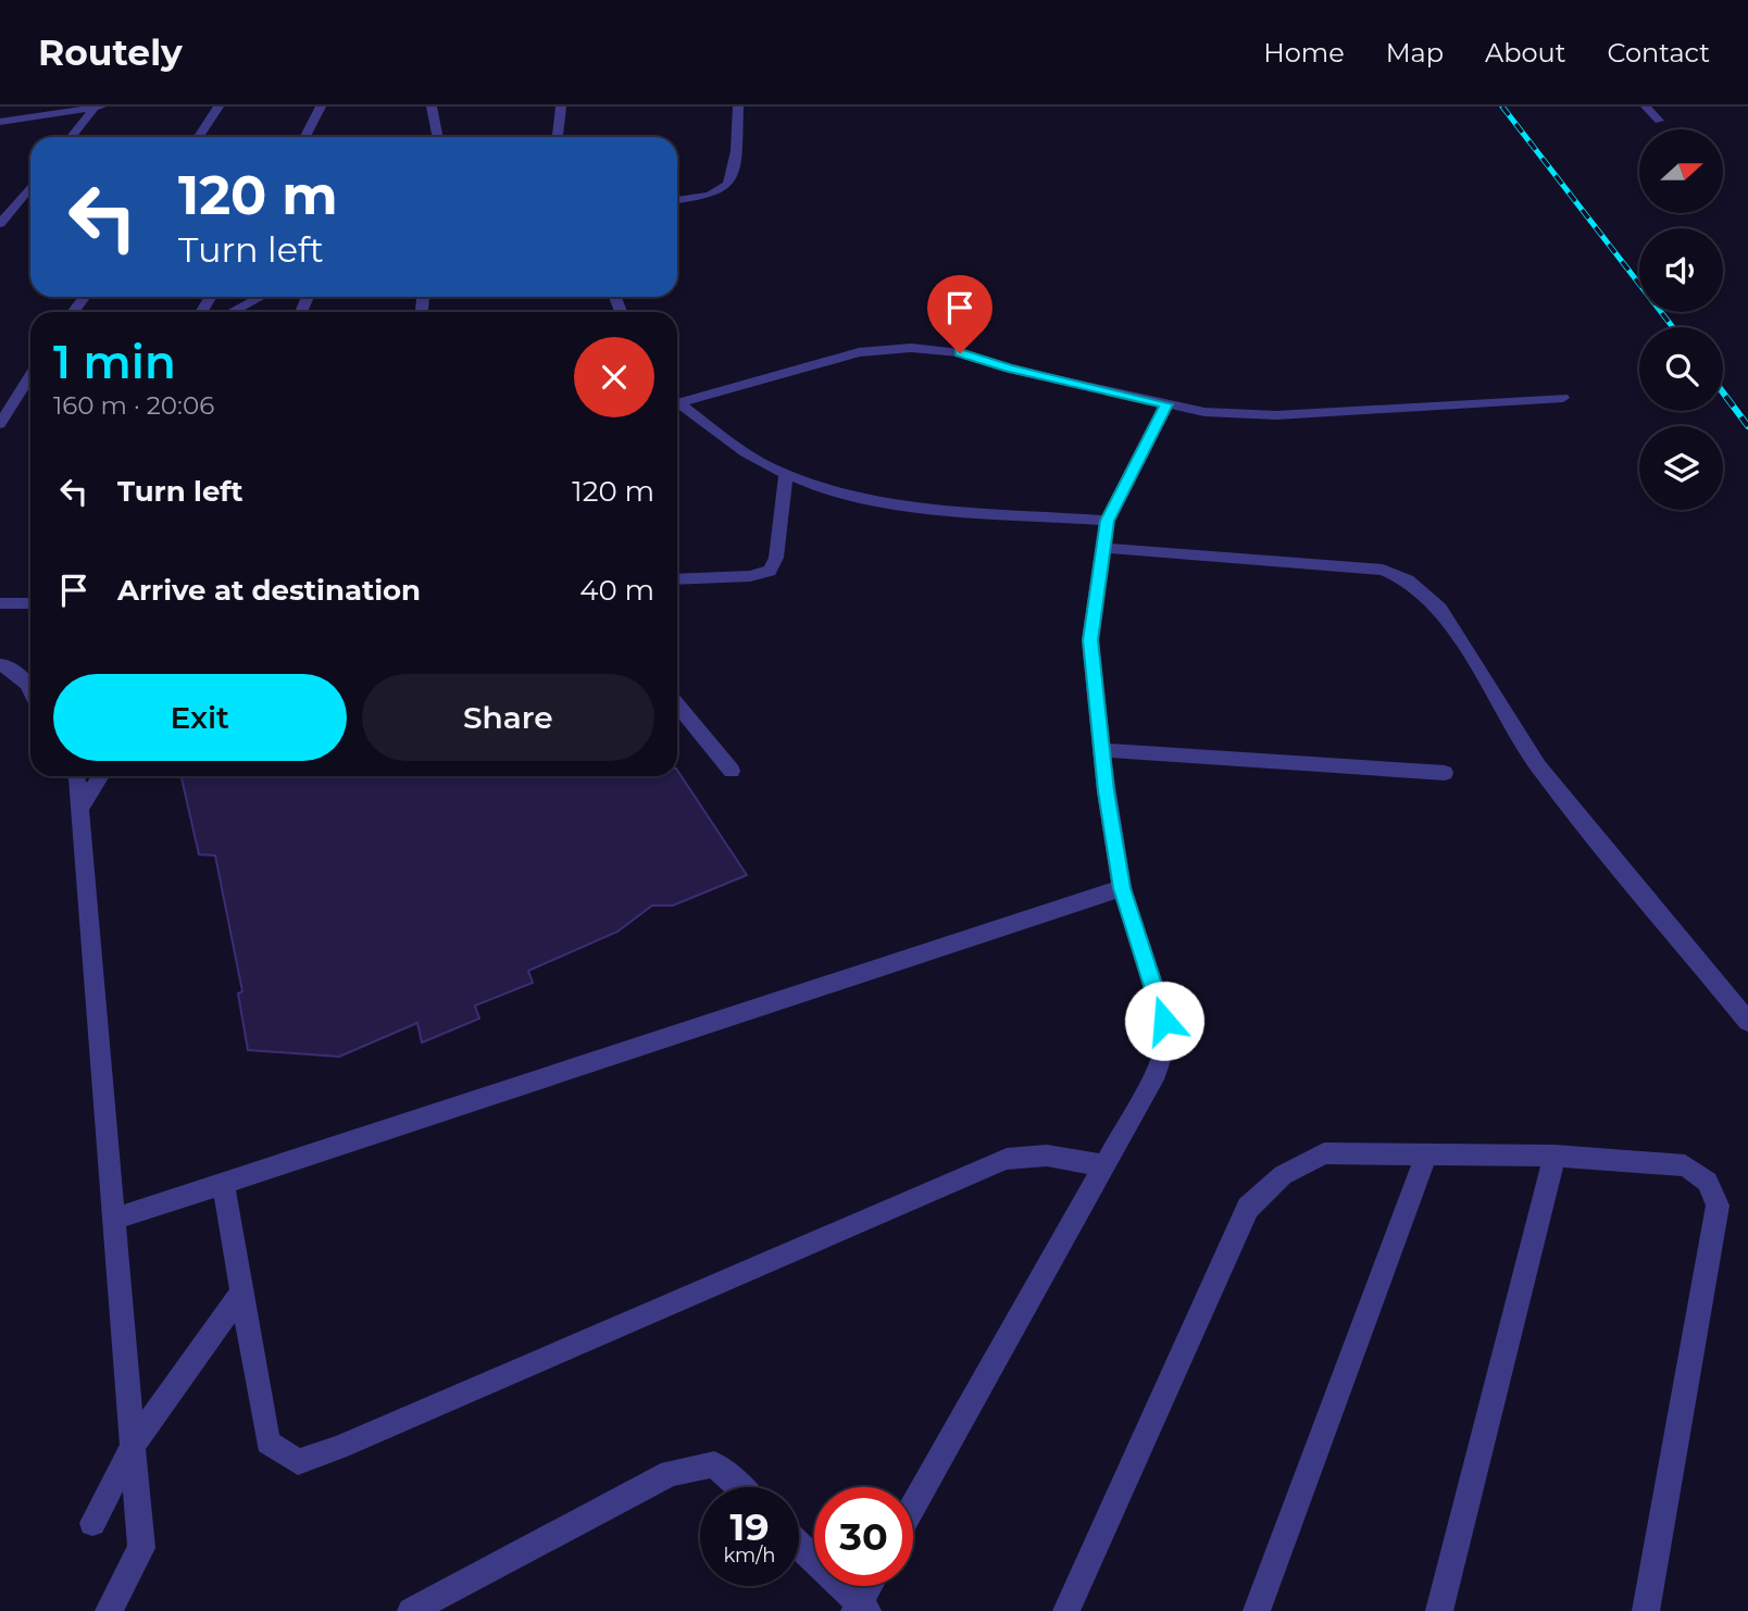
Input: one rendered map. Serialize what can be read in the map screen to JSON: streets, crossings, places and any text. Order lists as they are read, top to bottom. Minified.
{"north":"right","page":{"header":"Routely","nav":["Home","Map","About","Contact"],"turn":["120 m","Turn left"],"heading":["1 min","160 m · 20:06"],"list":[{"name":"Turn left","value":"120 m"},{"name":"Arrive at destination","value":"40 m"}],"buttons":["Exit","Share"],"speed":"19 km/h","limit":"30"}}
